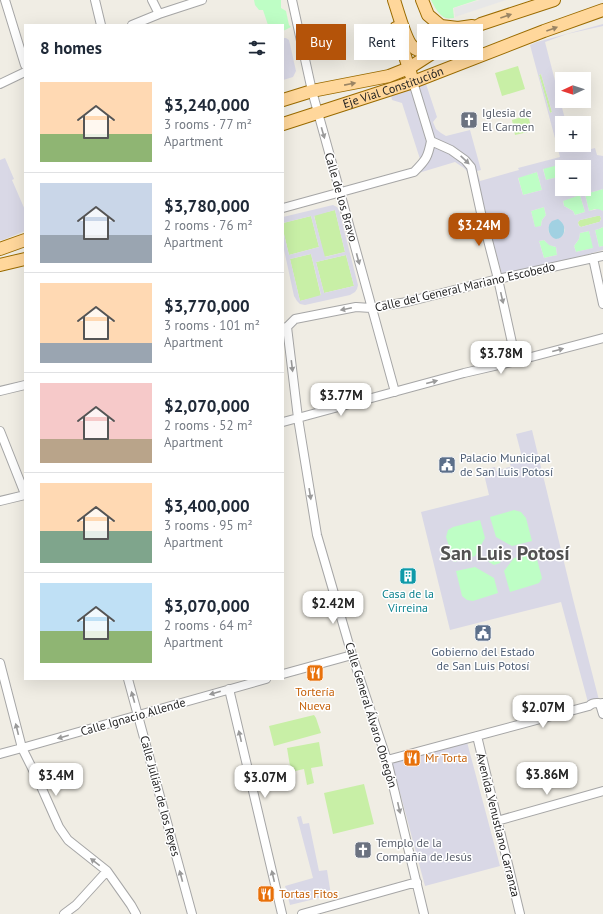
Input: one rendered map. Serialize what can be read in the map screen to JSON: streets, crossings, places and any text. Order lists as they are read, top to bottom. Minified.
{"streets":{"main road":["Eje Vial Constitución"],"street":["Calle de los Bravo","Calle del General Mariano Escobedo","Calle General Álvaro Obregón","Calle Ignacio Allende","Calle Julián de los Reyes","Avenida Venustiano Carranza"]},"crossings":[["Eje Vial Constitución","Calle de los Bravo"],["Calle de los Bravo","Calle del General Mariano Escobedo"],["Calle del General Mariano Escobedo","Calle General Álvaro Obregón"],["Calle Ignacio Allende","Calle Julián de los Reyes"]],"one_way":["Calle de los Bravo","Calle General Álvaro Obregón","Calle Ignacio Allende","Calle Julián de los Reyes"],"districts":["San Luis Potosí"],"places":{"church":["Iglesia de El Carmen","Templo de la Compañía de Jesús"],"public building":["Palacio Municipal de San Luis Potosí","Gobierno del Estado de San Luis Potosí"],"building":["Casa de la Virreina"],"restaurant":["Tortería Nueva","Mr Torta","Tortas Fitos"]},"north":"left","page":{"chip":["Buy","Rent","Filters"],"heading":"8 homes","map_buttons":["+","−"],"list":[{"name":"$3,240,000","note":"3 rooms · 77 m² · Apartment"},{"name":"$3,780,000","note":"2 rooms · 76 m² · Apartment"},{"name":"$3,770,000","note":"3 rooms · 101 m² · Apartment"},{"name":"$2,070,000","note":"2 rooms · 52 m² · Apartment"},{"name":"$3,400,000","note":"3 rooms · 95 m² · Apartment"},{"name":"$3,070,000","note":"2 rooms · 64 m² · Apartment"}],"price":["$3.24M","$3.78M","$3.77M","$2.42M","$2.07M","$3.86M","$3.4M","$3.07M"]}}
